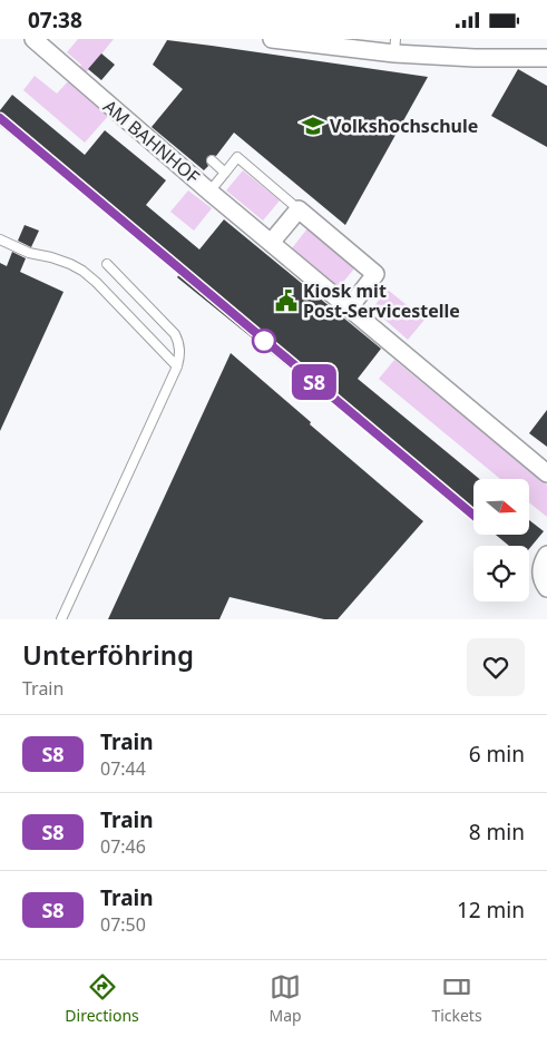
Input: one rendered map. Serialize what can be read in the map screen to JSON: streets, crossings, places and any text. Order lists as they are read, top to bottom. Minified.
{"streets":{"street":["AM BAHNHOF"]},"places":{"school or university":["Volkshochschule"],"public building":["Kiosk mit Post-Servicestelle"]},"north":"right","page":{"status":"07:38","on_map":"S8","heading":["Unterföhring","Train"],"list":[{"mark":"S8","name":"Train","note":"07:44","value":"6 min"},{"mark":"S8","name":"Train","note":"07:46","value":"8 min"},{"mark":"S8","name":"Train","note":"07:50","value":"12 min"}],"tabs":["Directions","Map","Tickets"]}}
